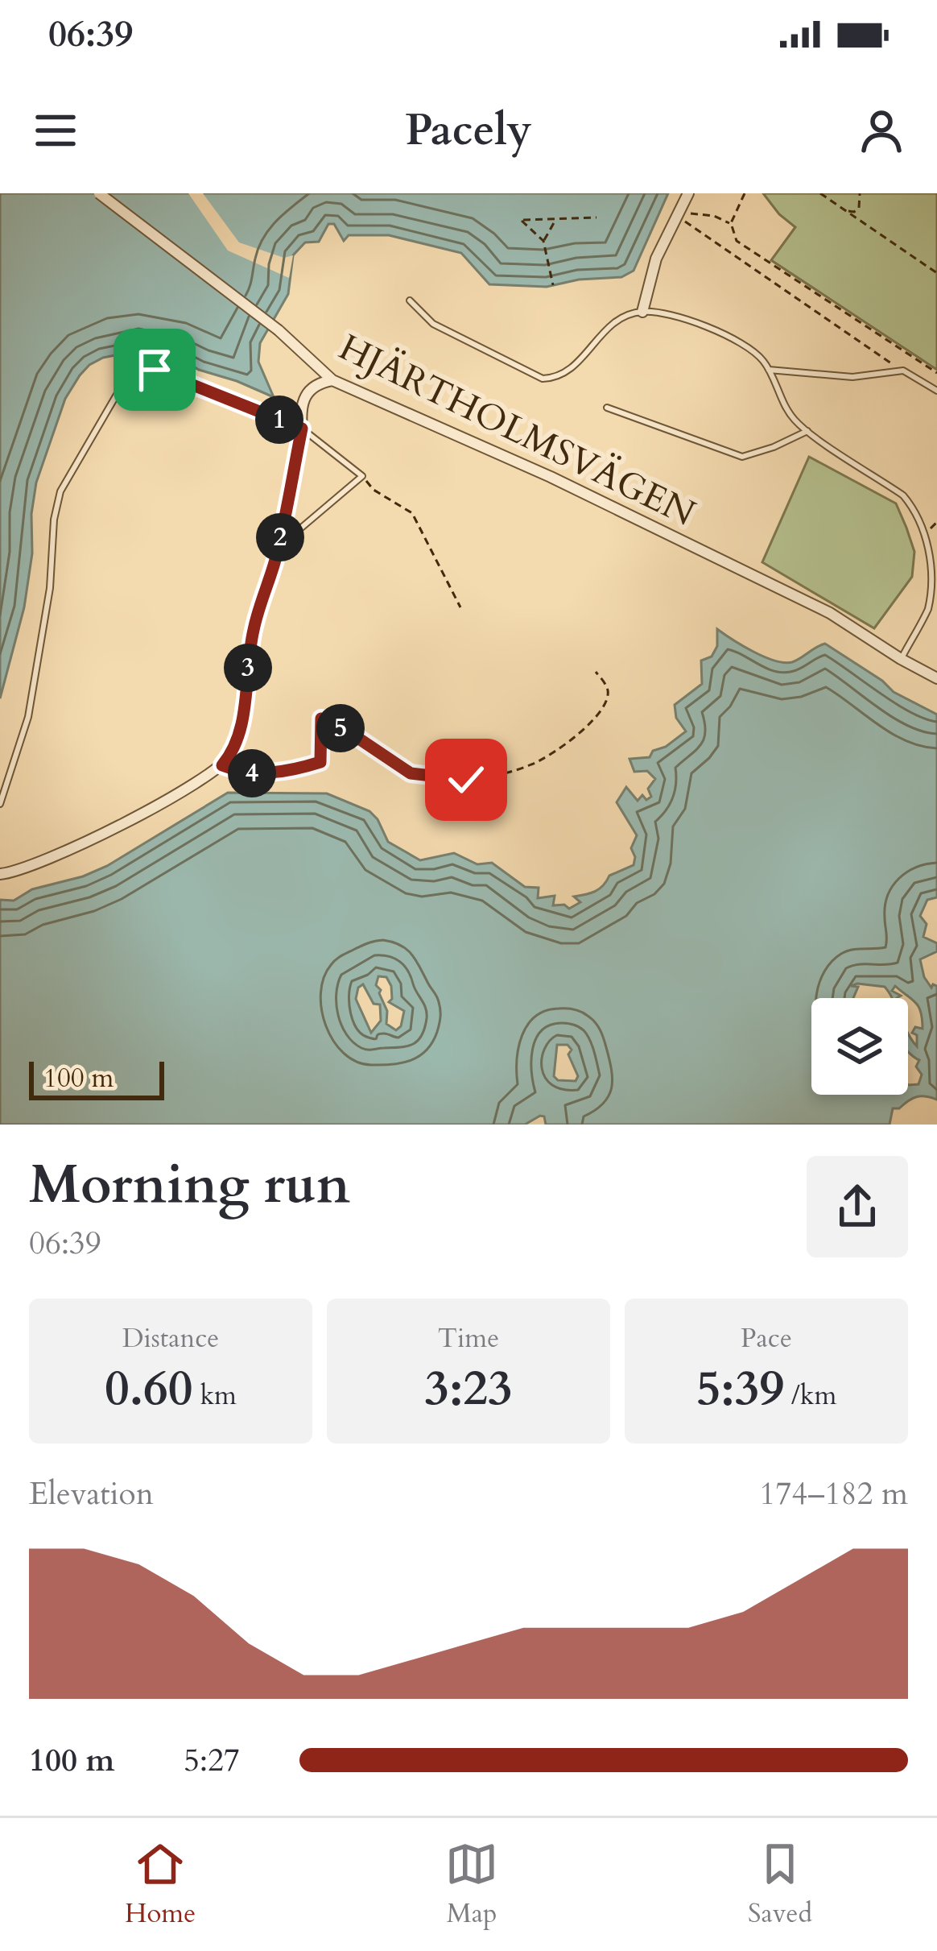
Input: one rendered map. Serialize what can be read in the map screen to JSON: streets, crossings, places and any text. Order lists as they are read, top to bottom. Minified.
{"streets":{"street":["HJÄRTHOLMSVÄGEN"]},"scale_bar":"100 m","page":{"status":"06:39","header":"Pacely","pins":["1","2","3","5","4"],"scale":"100 m","heading":["Morning run","06:39"],"stats":[["Distance","0.60 km"],["Time","3:23"],["Pace","5:39 /km"]],"chart":["Elevation","174–182 m"],"list":[{"name":"100 m","note":"5:27"}],"tabs":["Home","Map","Saved"]}}
